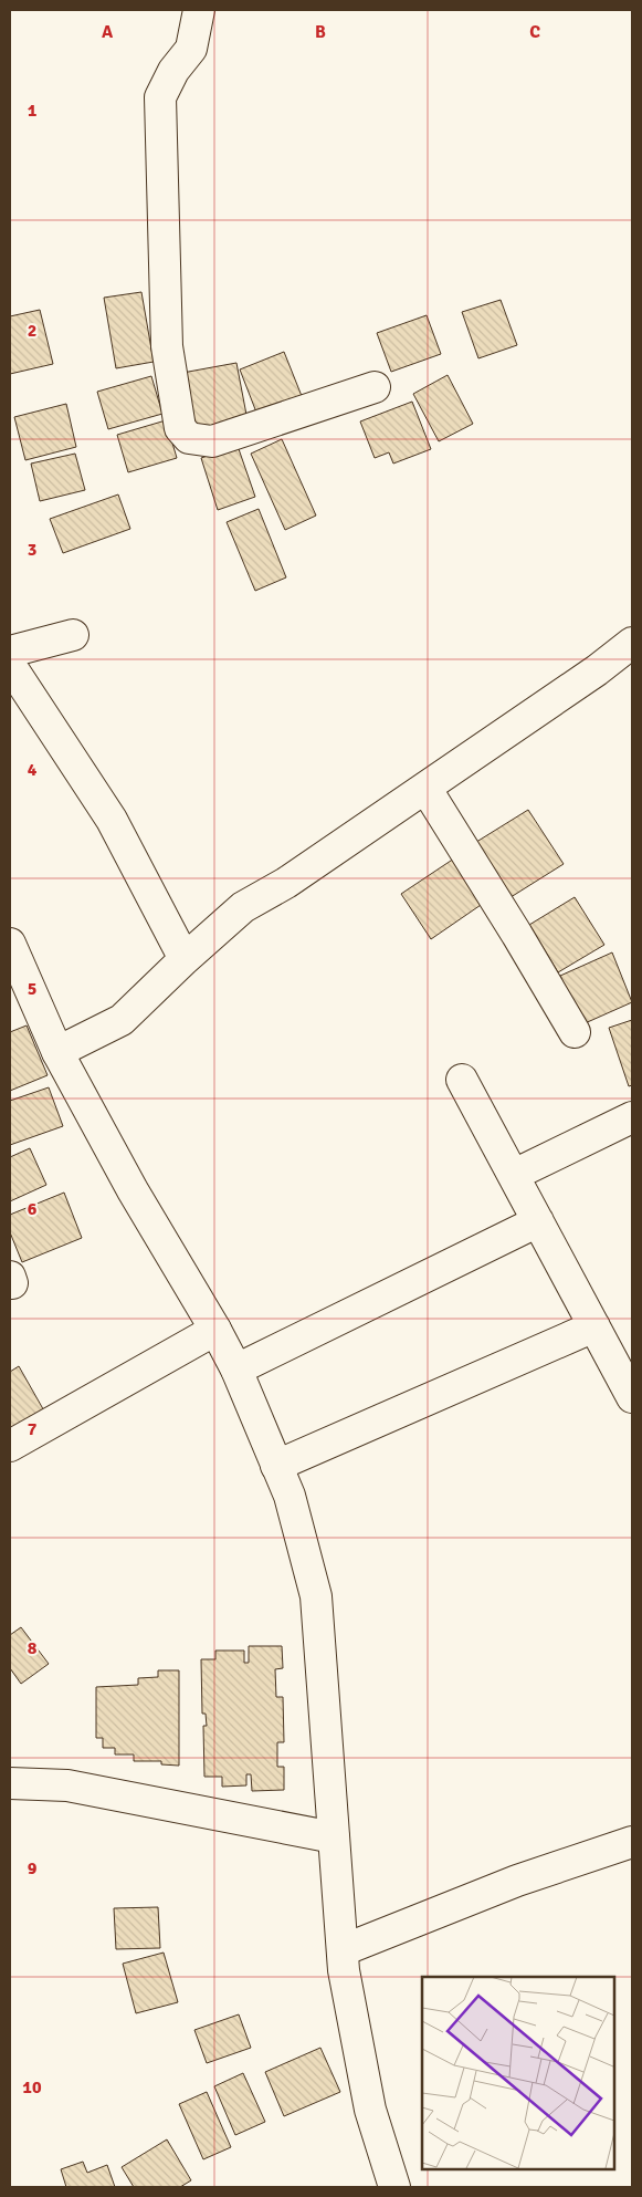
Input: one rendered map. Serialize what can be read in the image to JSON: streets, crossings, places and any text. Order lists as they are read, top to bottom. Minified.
{"grid":{"columns":["A","B","C"],"rows":["1","2","3","4","5","6","7","8","9","10"]}}
